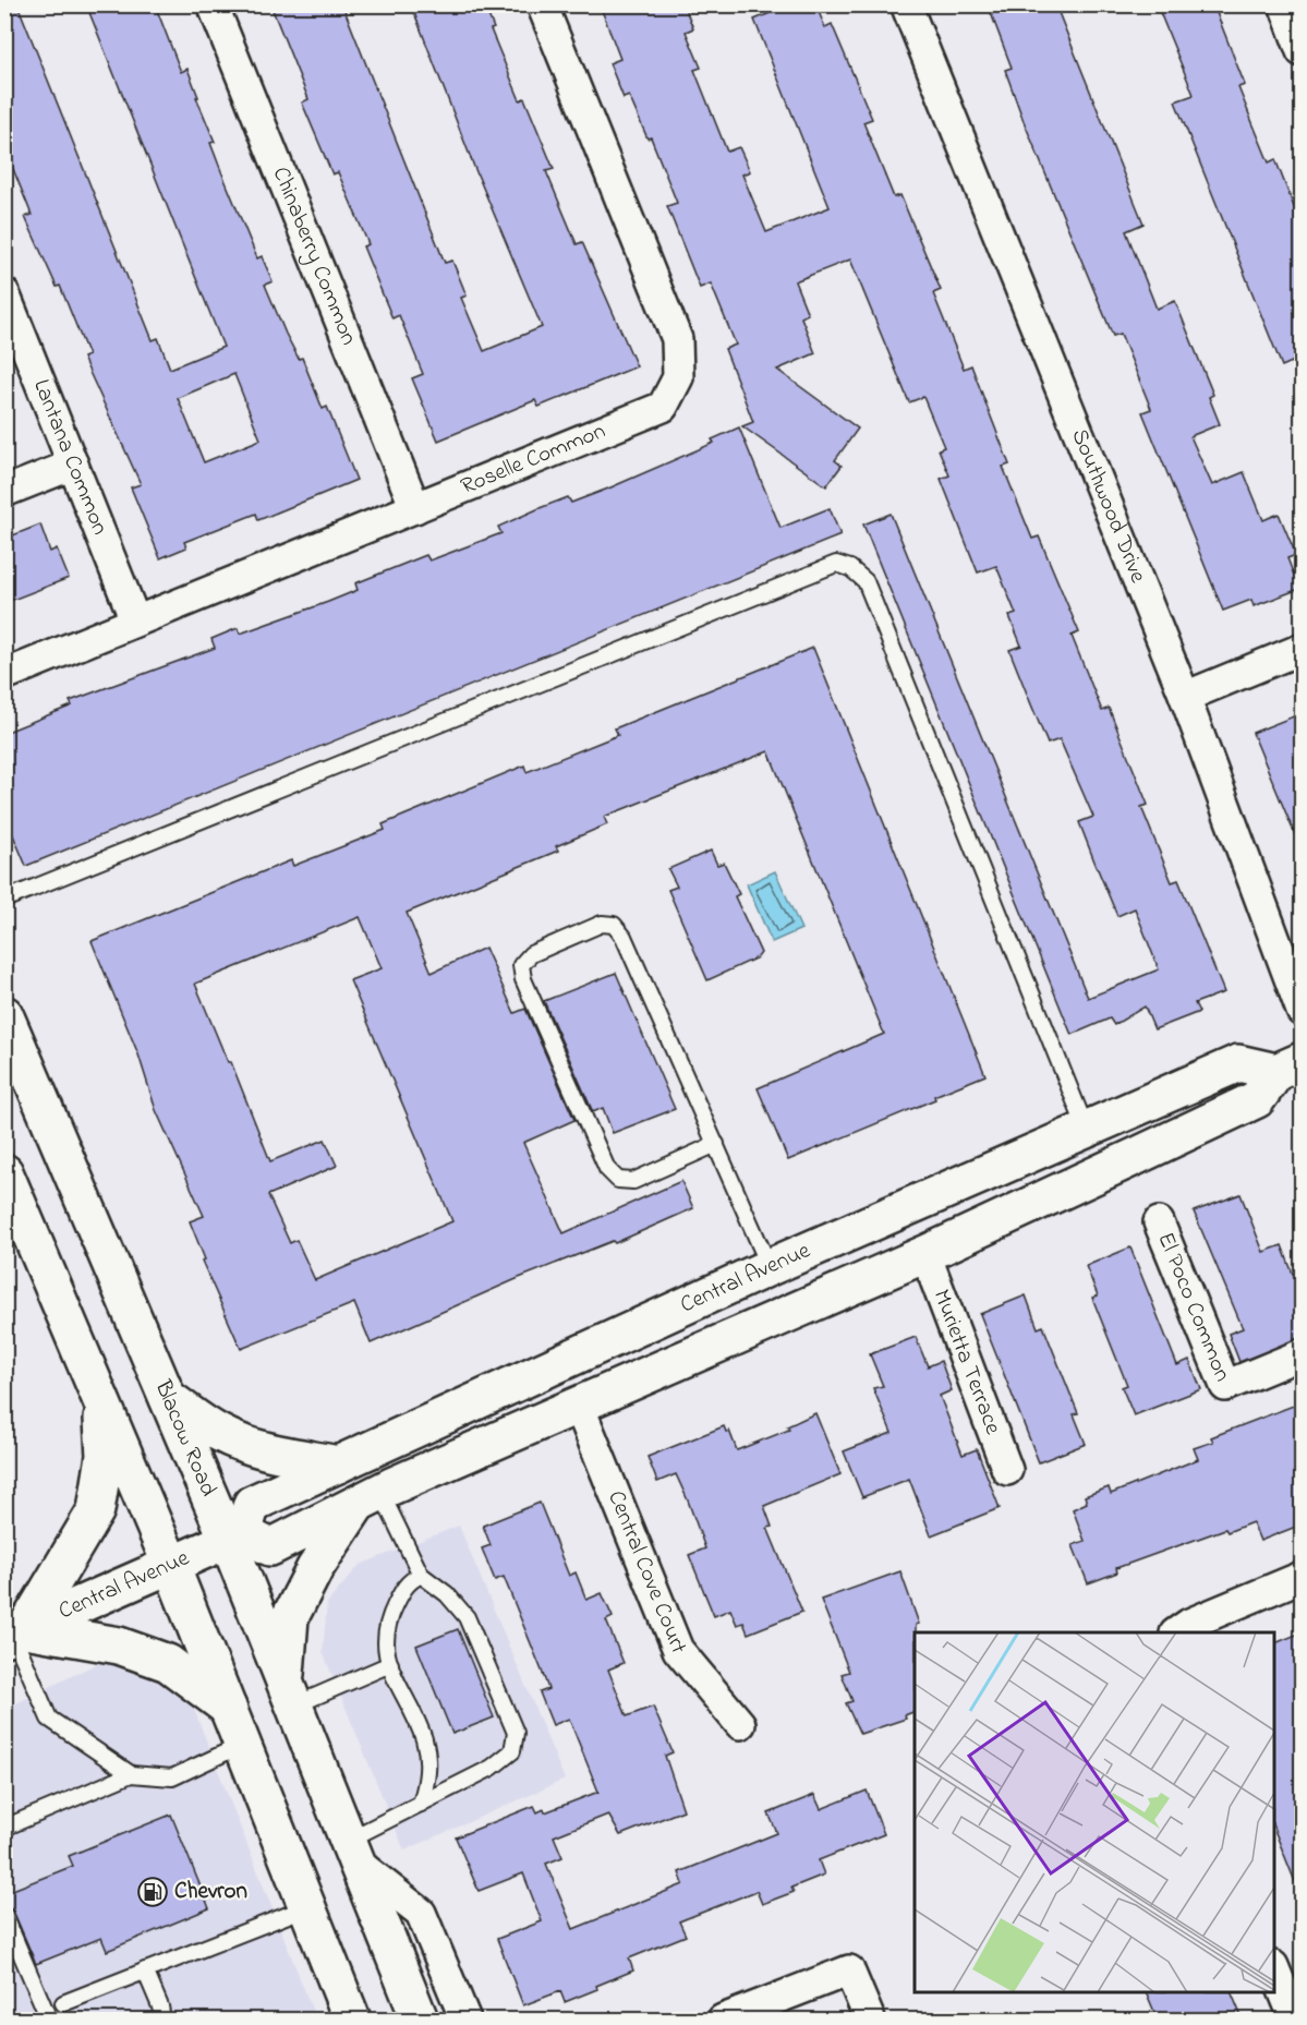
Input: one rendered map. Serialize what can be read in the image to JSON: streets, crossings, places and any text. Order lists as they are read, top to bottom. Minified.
{"streets":{"main road":["Central Avenue","Blacow Road"],"street":["Chinaberry Common","Lantana Common","Roselle Common","Southwood Drive","El Poco Common","Murietta Terrace","Central Cove Court"]},"crossings":[["Chinaberry Common","Roselle Common"],["Lantana Common","Roselle Common"],["Central Avenue","Murietta Terrace"],["Central Avenue","Blacow Road"],["Central Avenue","Central Cove Court"]],"places":{"fuel station":["Chevron"]}}
